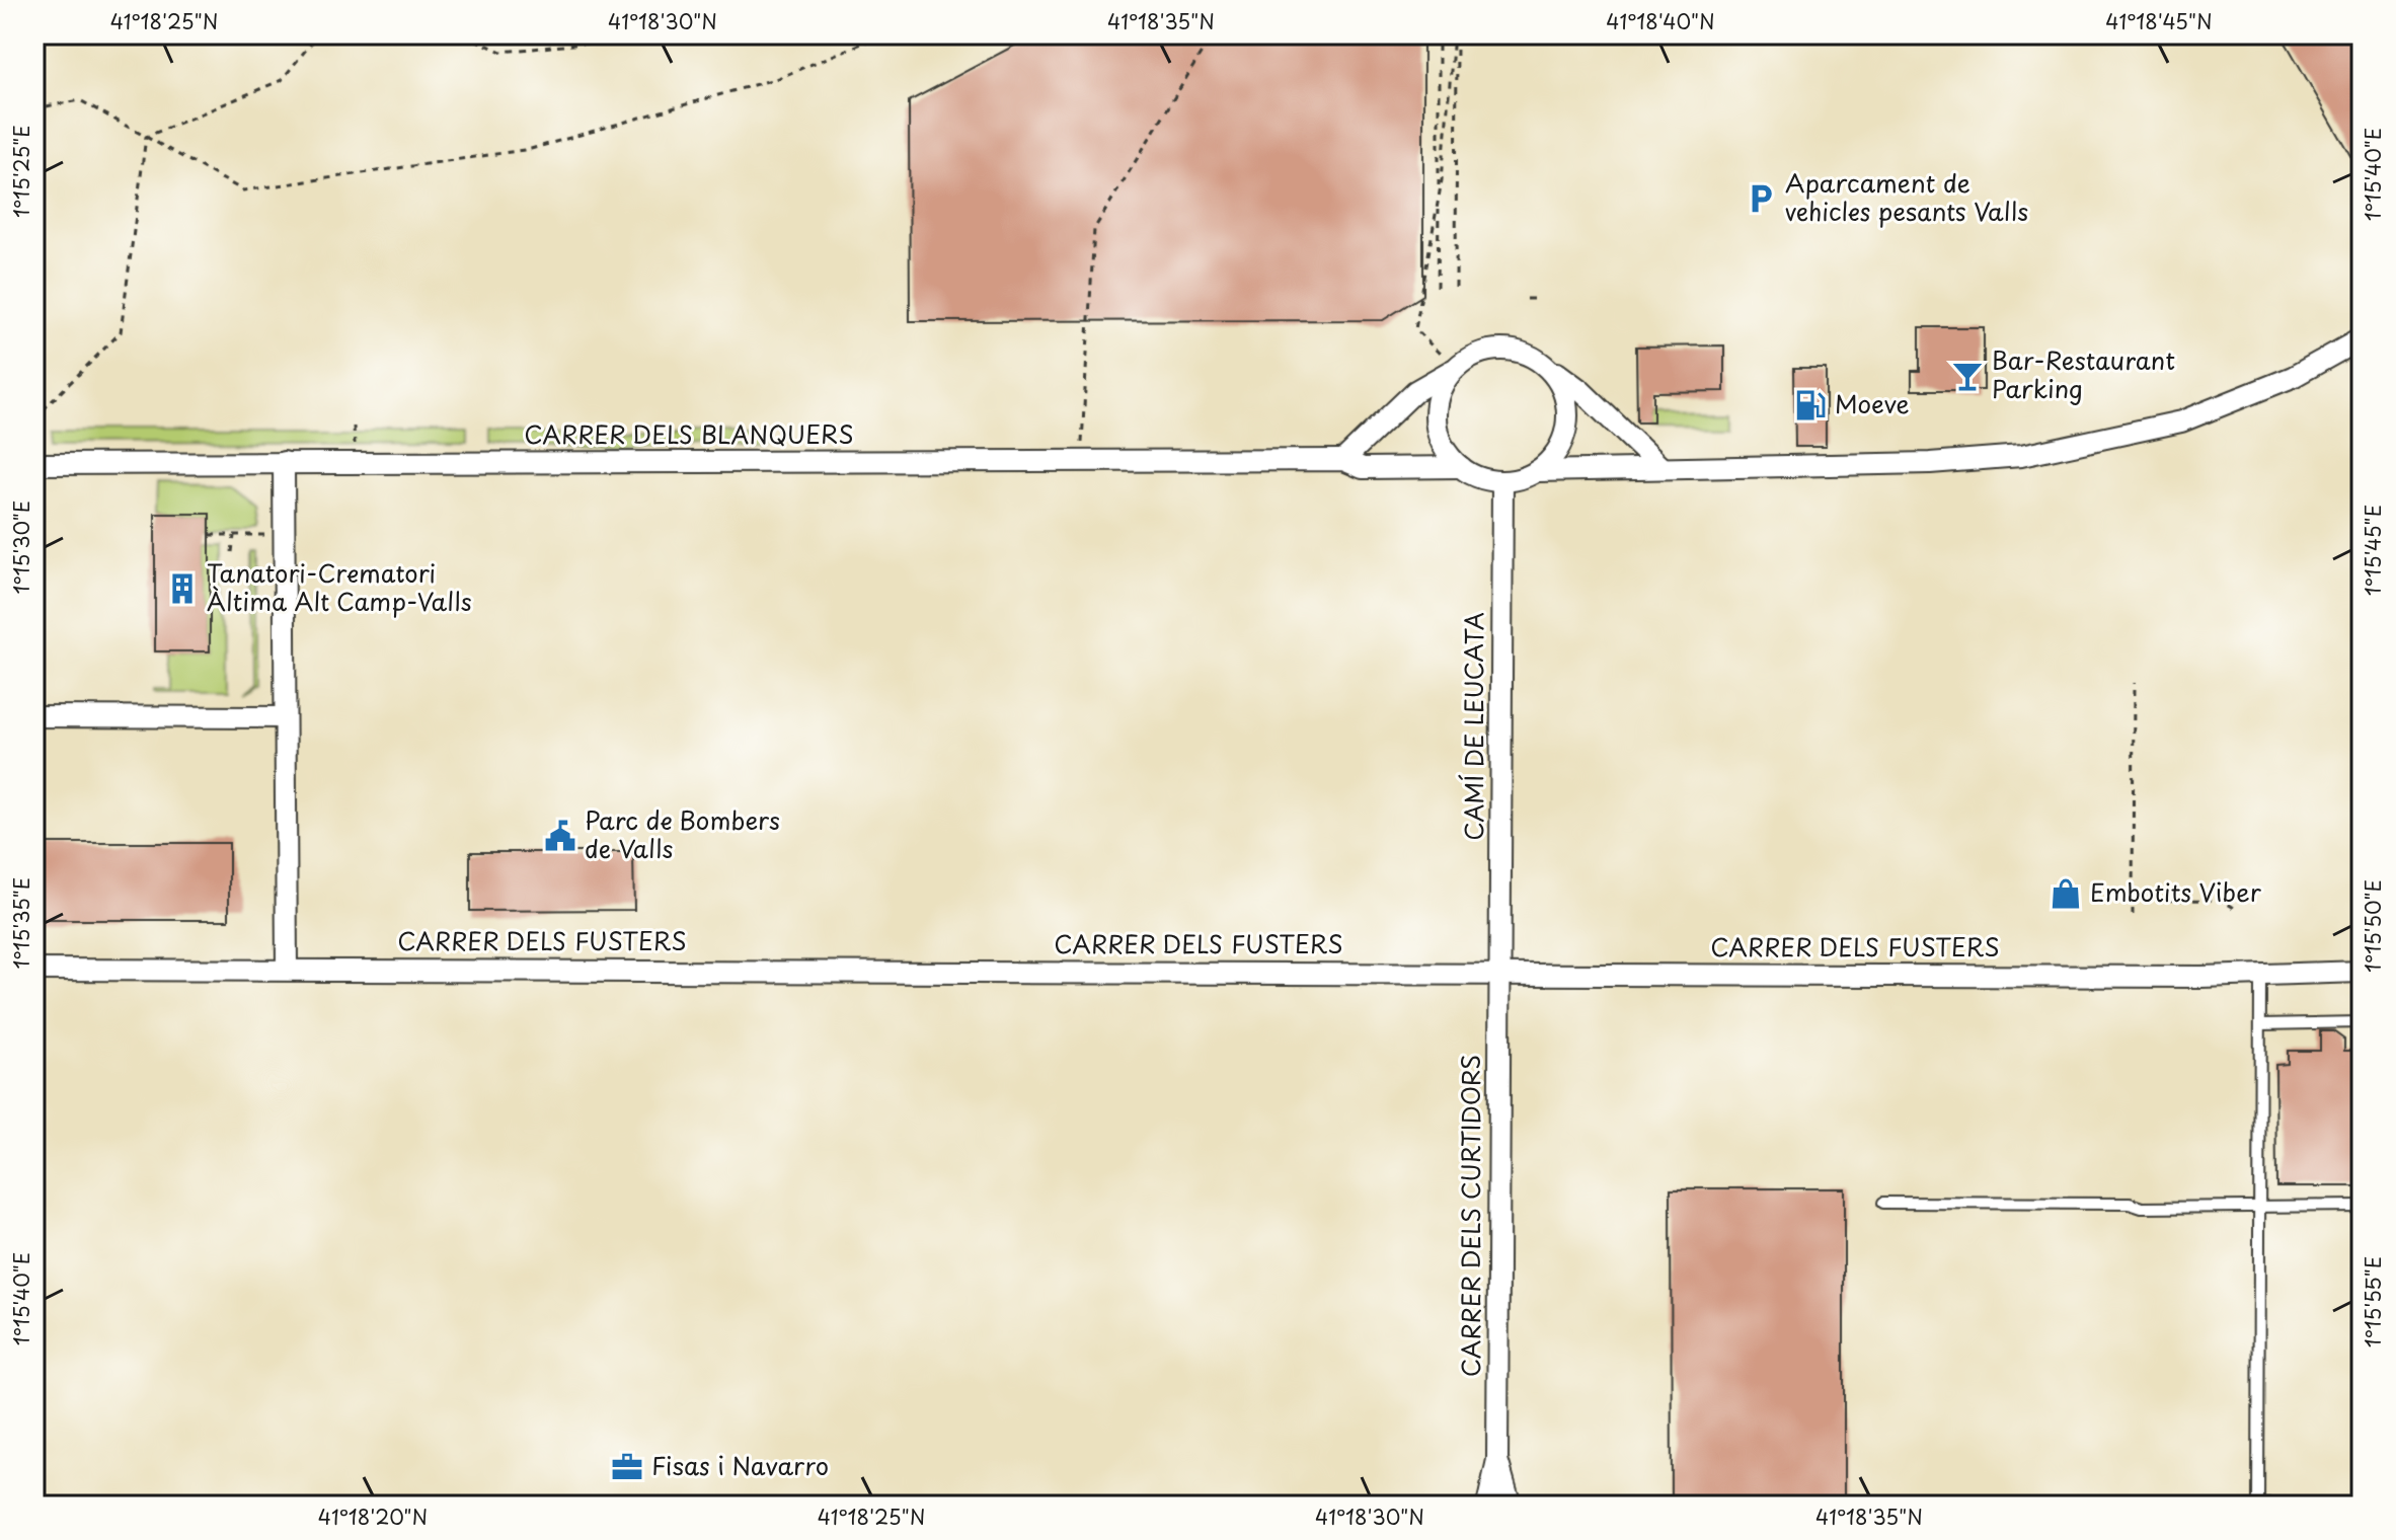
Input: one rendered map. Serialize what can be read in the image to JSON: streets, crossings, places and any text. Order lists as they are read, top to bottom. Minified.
{"streets":{"street":["CARRER DELS BLANQUERS","CAMÍ DE LEUCATA","CARRER DELS FUSTERS","CARRER DELS CURTIDORS"]},"crossings":[["CARRER DELS BLANQUERS","CAMÍ DE LEUCATA"],["CAMÍ DE LEUCATA","CARRER DELS FUSTERS"],["CAMÍ DE LEUCATA","CARRER DELS CURTIDORS"],["CARRER DELS FUSTERS","CARRER DELS CURTIDORS"]],"places":{"parking":["Aparcament de vehicles pesants Valls"],"bar":["Bar-Restaurant Parking"],"fuel station":["Moeve"],"building":["Tanatori-Crematori Àltima Alt Camp-Valls"],"public building":["Parc de Bombers de Valls"],"shop":["Embotits Viber"],"office":["Fisas i Navarro"]},"coordinates":["41°18'25\"N","41°18'30\"N","41°18'35\"N","41°18'40\"N","41°18'45\"N","1°15'25\"E","1°15'40\"E","1°15'30\"E","1°15'45\"E","1°15'35\"E","1°15'50\"E","1°15'55\"E","41°18'20\"N"]}
